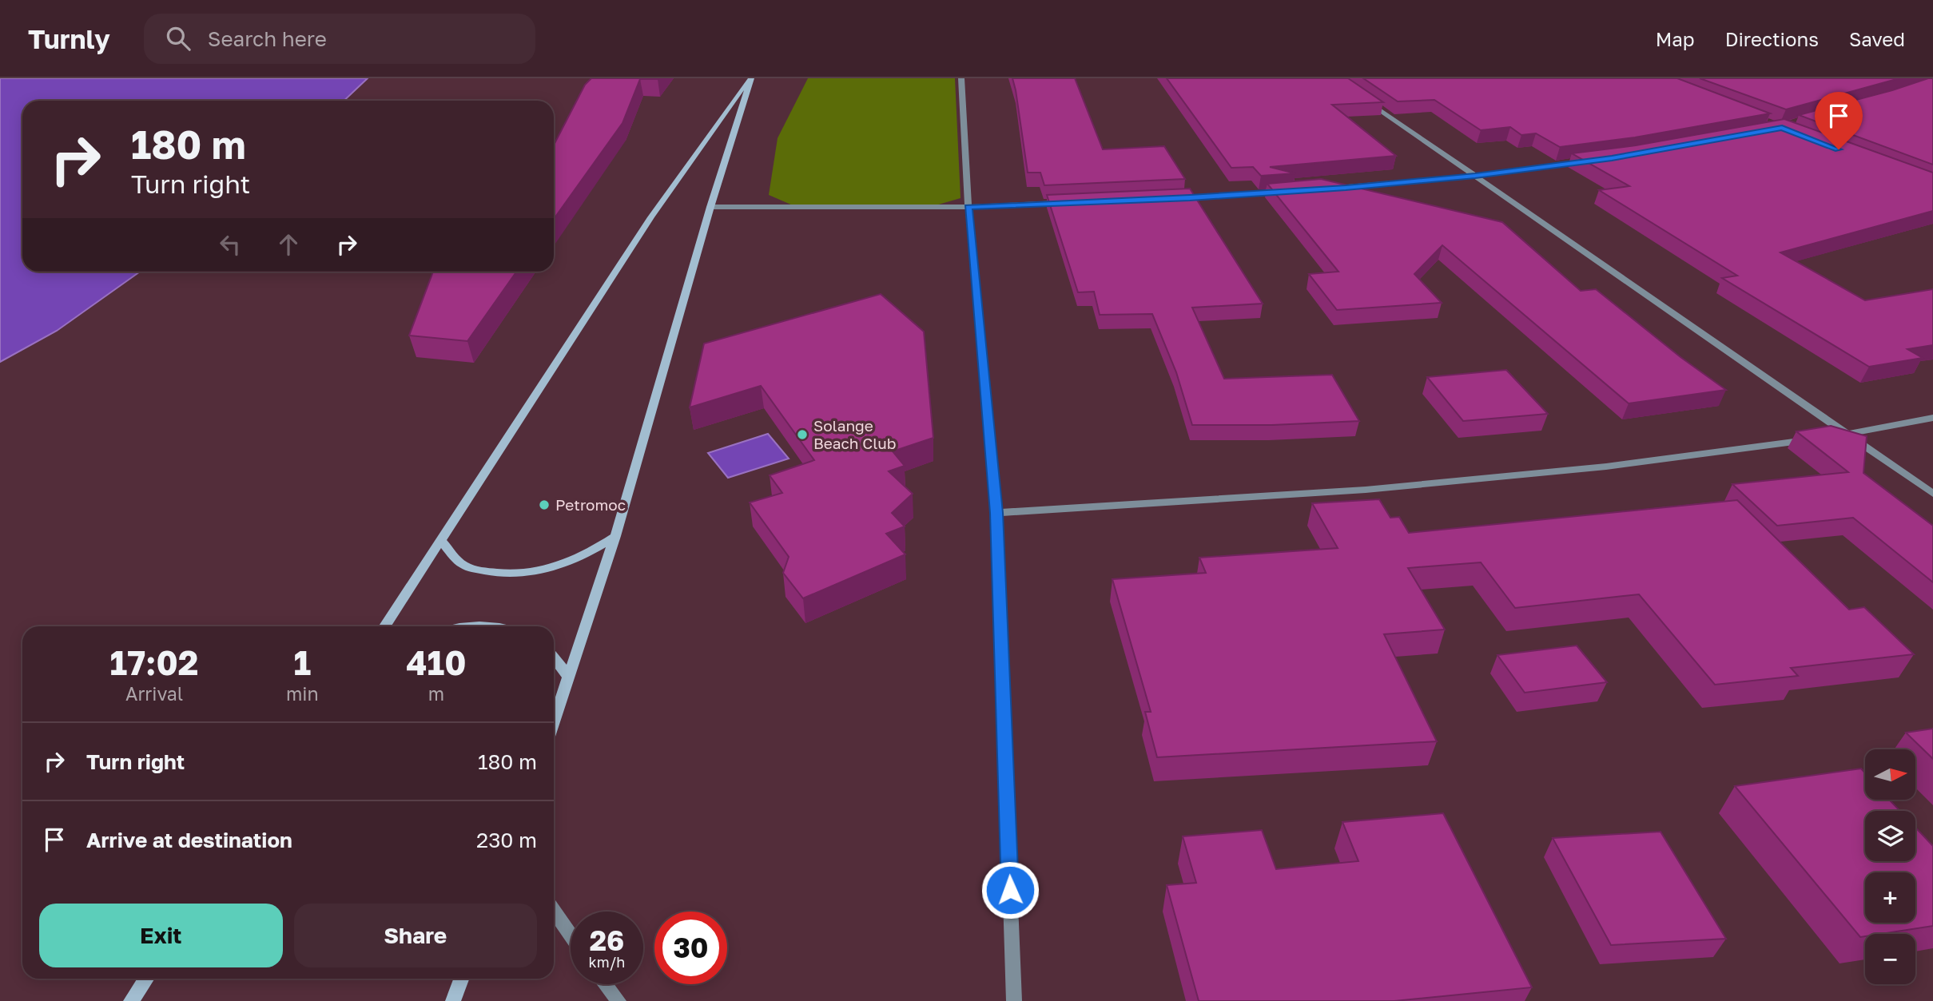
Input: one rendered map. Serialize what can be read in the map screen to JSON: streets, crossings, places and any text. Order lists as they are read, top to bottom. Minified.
{"places":["Solange Beach Club","Petromoc"],"north":"right","page":{"header":"Turnly","search":"Search here","nav":["Map","Directions","Saved"],"turn":["180 m","Turn right"],"eta":["17:02","Arrival","1","min","410","m"],"list":[{"name":"Turn right","value":"180 m"},{"name":"Arrive at destination","value":"230 m"}],"map_buttons":["+","−"],"buttons":["Exit","Share"],"speed":"26 km/h","limit":"30"}}
